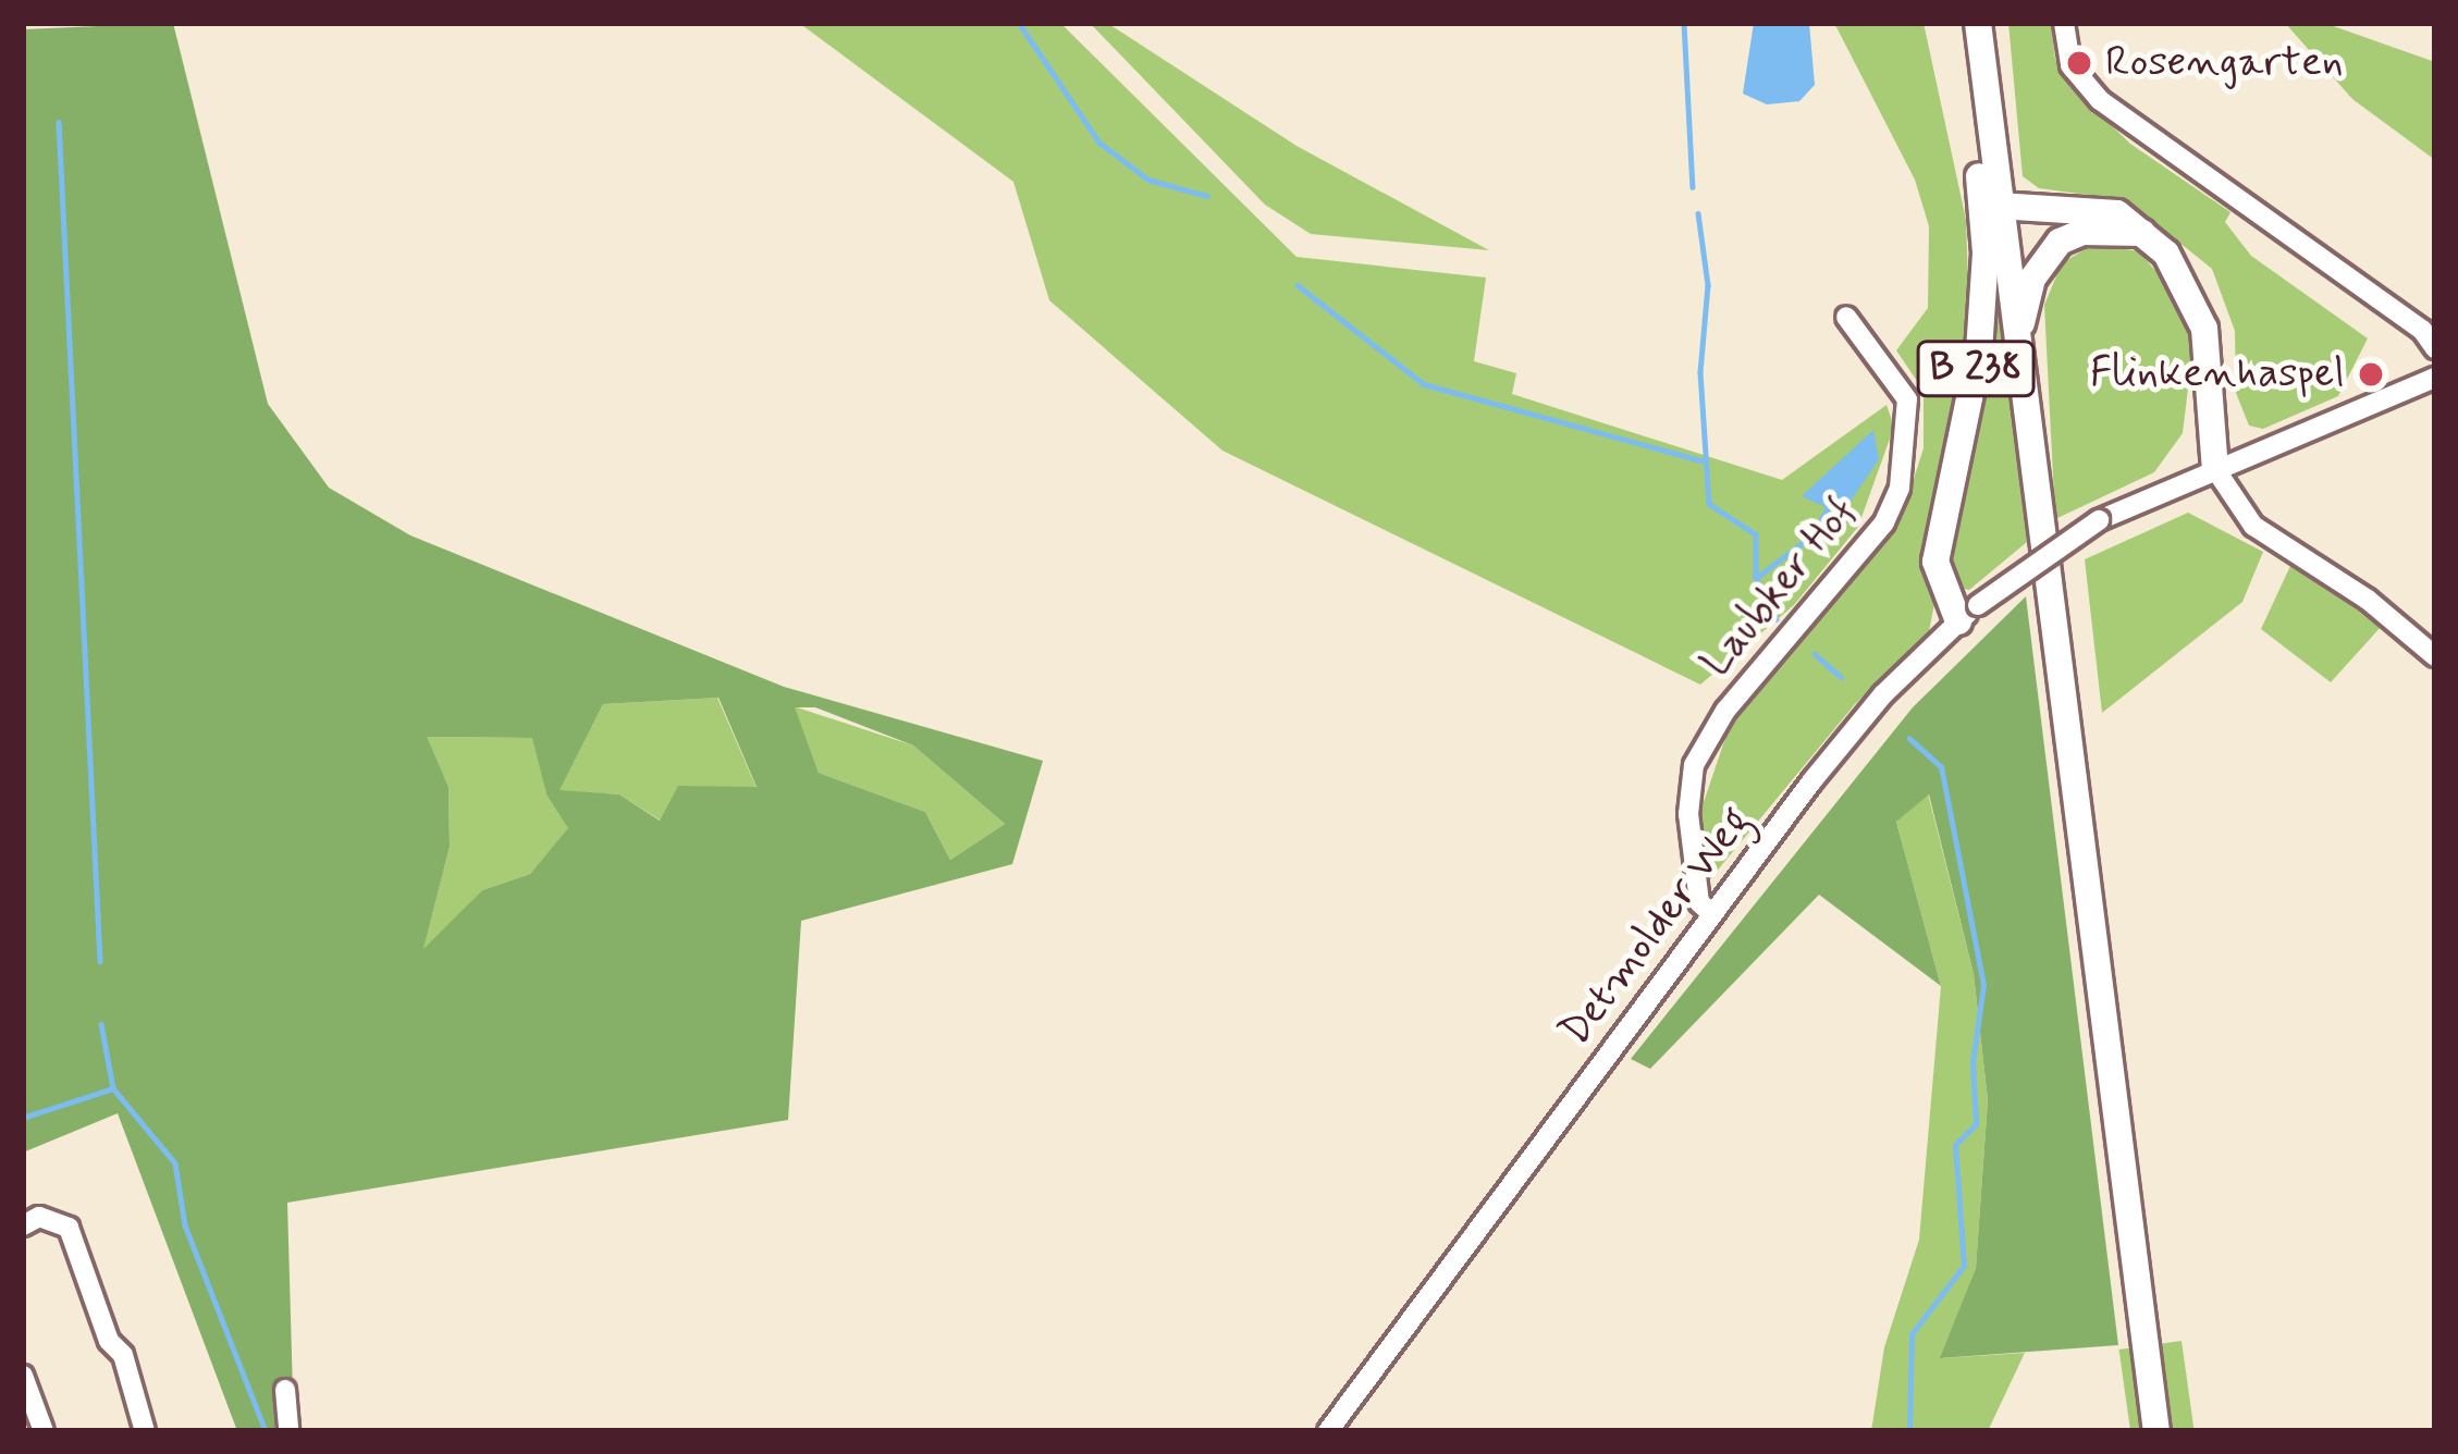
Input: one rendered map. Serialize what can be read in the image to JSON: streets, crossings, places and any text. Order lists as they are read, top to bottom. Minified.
{"streets":{"main road":["B 238"],"street":["Laubker Hof","Detmolder Weg"]},"crossings":[["B 238","Detmolder Weg"],["Laubker Hof","Detmolder Weg"]],"places":["Rosengarten","Flinkenhaspel"]}
